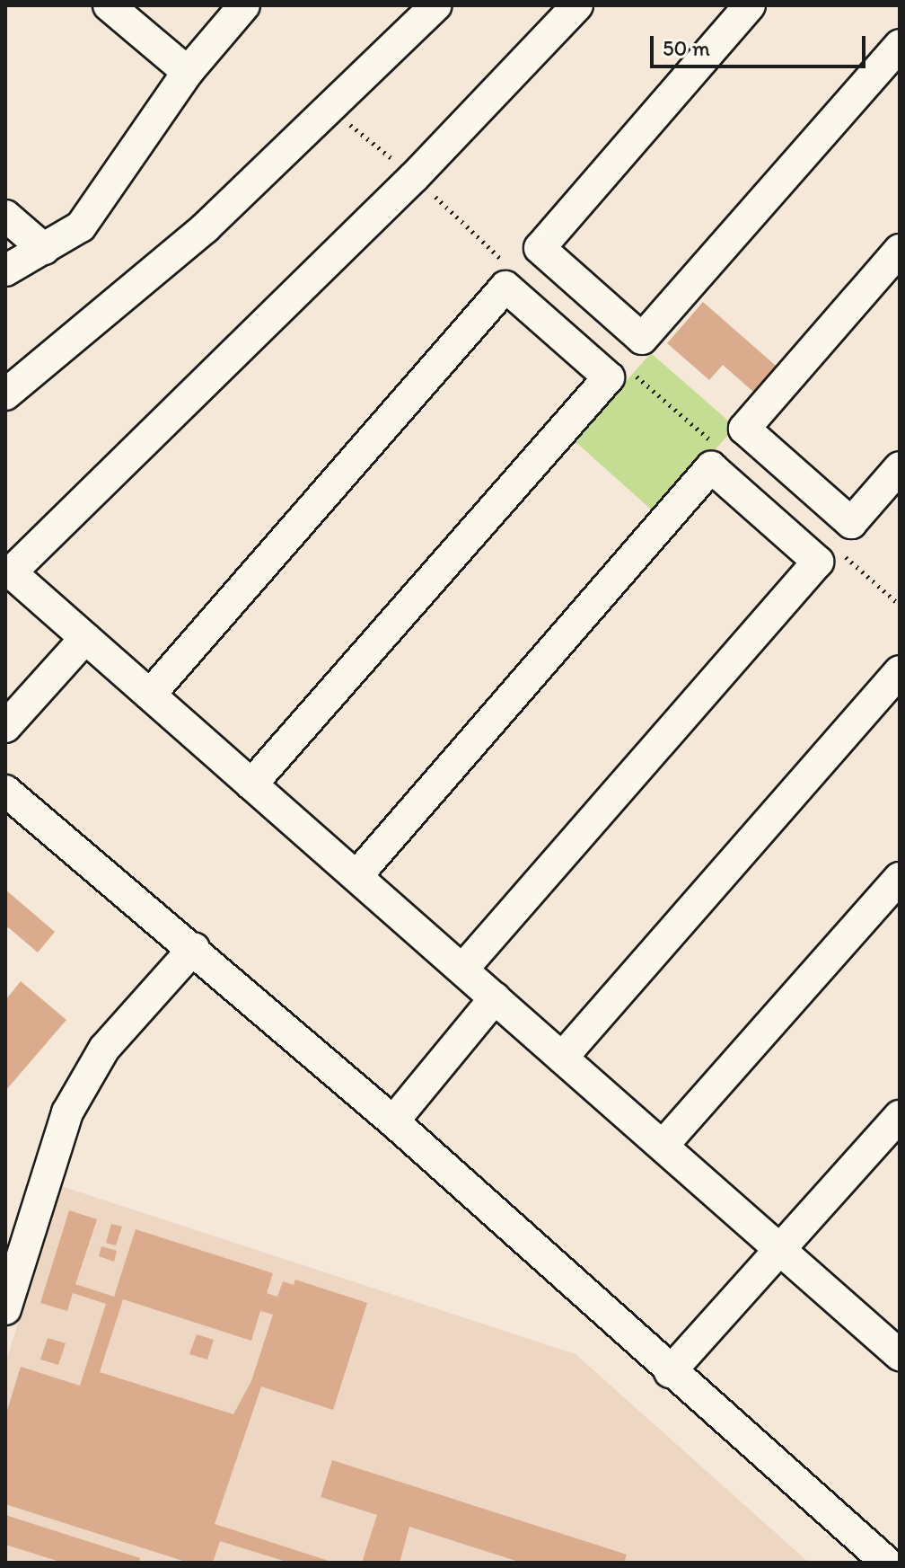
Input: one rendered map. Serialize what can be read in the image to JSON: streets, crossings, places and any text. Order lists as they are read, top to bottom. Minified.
{"scale_bar":"50 m"}
